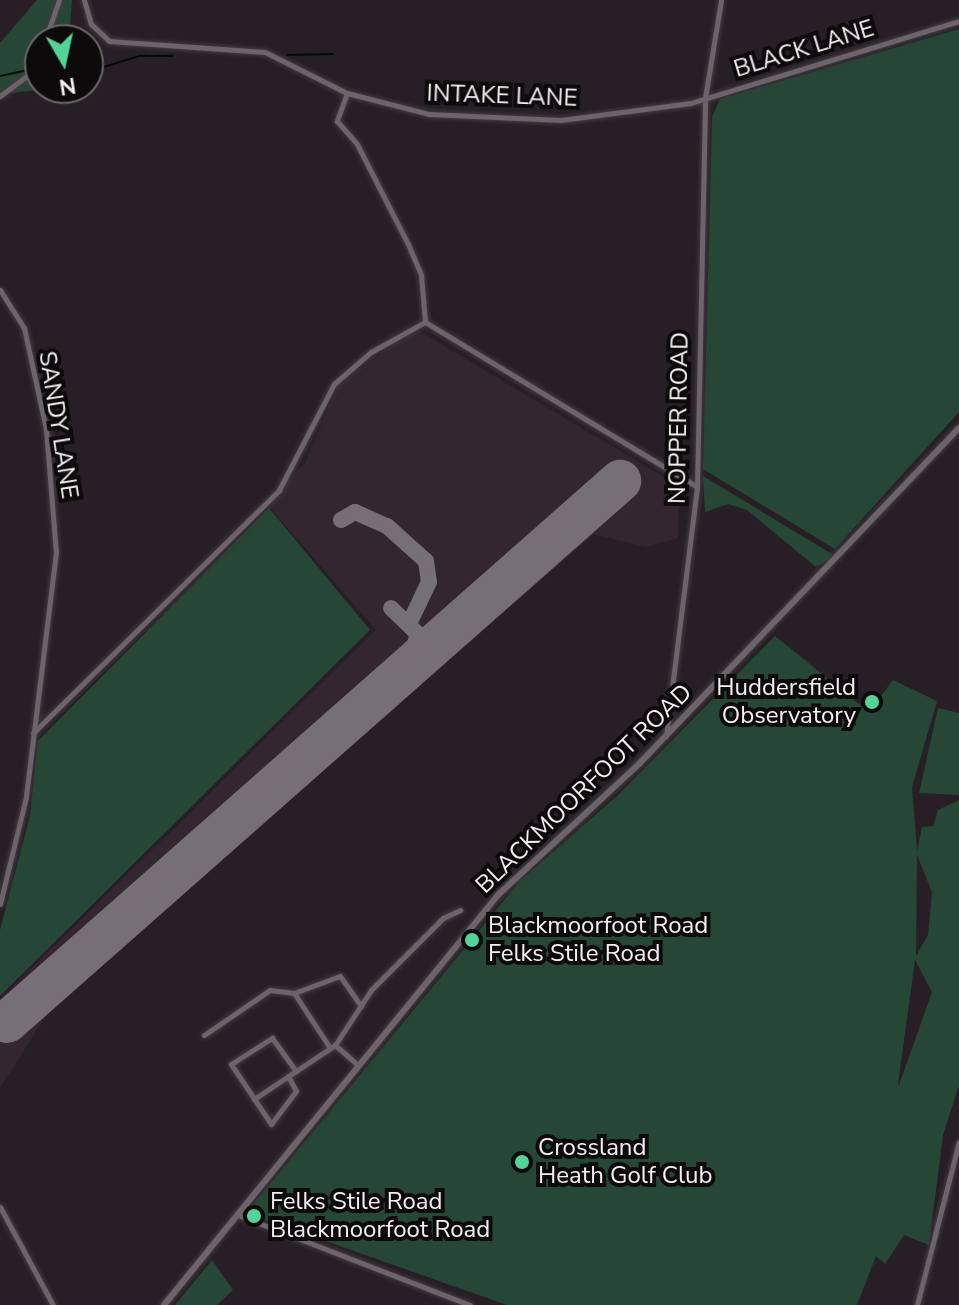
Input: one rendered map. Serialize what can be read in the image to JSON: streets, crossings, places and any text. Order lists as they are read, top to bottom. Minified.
{"streets":{"street":["BLACK LANE","INTAKE LANE","NOPPER ROAD","SANDY LANE","BLACKMOORFOOT ROAD"]},"crossings":[["BLACK LANE","INTAKE LANE"],["BLACK LANE","NOPPER ROAD"],["INTAKE LANE","NOPPER ROAD"],["NOPPER ROAD","BLACKMOORFOOT ROAD"]],"places":["Huddersfield Observatory","Blackmoorfoot Road Felks Stile Road","Crossland Heath Golf Club","Felks Stile Road Blackmoorfoot Road"],"north":"bottom"}
